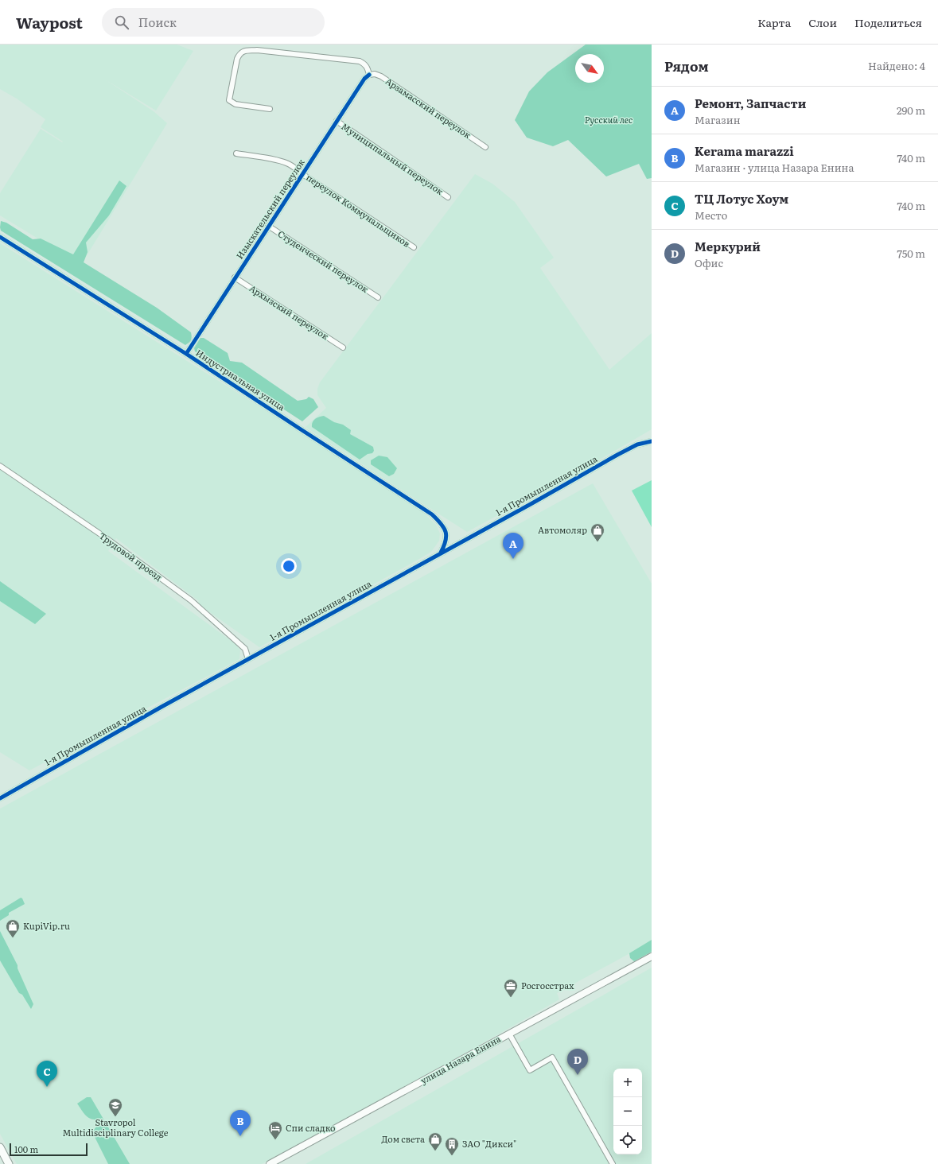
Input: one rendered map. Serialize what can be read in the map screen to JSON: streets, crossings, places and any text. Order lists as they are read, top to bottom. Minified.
{"streets":{"main road":["улица Назара Енина"],"street":["Арзамасский переулок","Муниципальный переулок","Изыскательский переулок","переулок Коммунальщиков","Студенческий переулок","Архызский переулок","Индустриальная улица","1-я Промышленная улица","Трудовой проезд"]},"crossings":[["Арзамасский переулок","Изыскательский переулок"],["Муниципальный переулок","Изыскательский переулок"],["Изыскательский переулок","переулок Коммунальщиков"],["Изыскательский переулок","Студенческий переулок"],["Изыскательский переулок","Архызский переулок"],["Изыскательский переулок","Индустриальная улица"],["Индустриальная улица","1-я Промышленная улица"],["1-я Промышленная улица","Трудовой проезд"]],"parks":["Русский лес"],"places":{"shop":["Автомоляр","KupiVip.ru","Дом света"],"office":["Росгосстрах"],"school or university":["Stavropol Multidisciplinary College"],"hotel":["Спи сладко"],"building":["ЗАО \"Дикси\""]},"scale_bar":"100 m","north":"bottom right","page":{"header":"Waypost","search":"Поиск","nav":["Карта","Слои","Поделиться"],"heading":["Рядом","Найдено: 4"],"list":[{"mark":"A","name":"Ремонт, Запчасти","note":"Магазин","value":"290 m"},{"mark":"B","name":"Kerama marazzi","note":"Магазин · улица Назара Енина","value":"740 m"},{"mark":"C","name":"ТЦ Лотус Хоум","note":"Место","value":"740 m"},{"mark":"D","name":"Меркурий","note":"Офис","value":"750 m"}],"pins":["A","D","C","B"],"map_buttons":["+","−"],"scale":"100 m"}}
